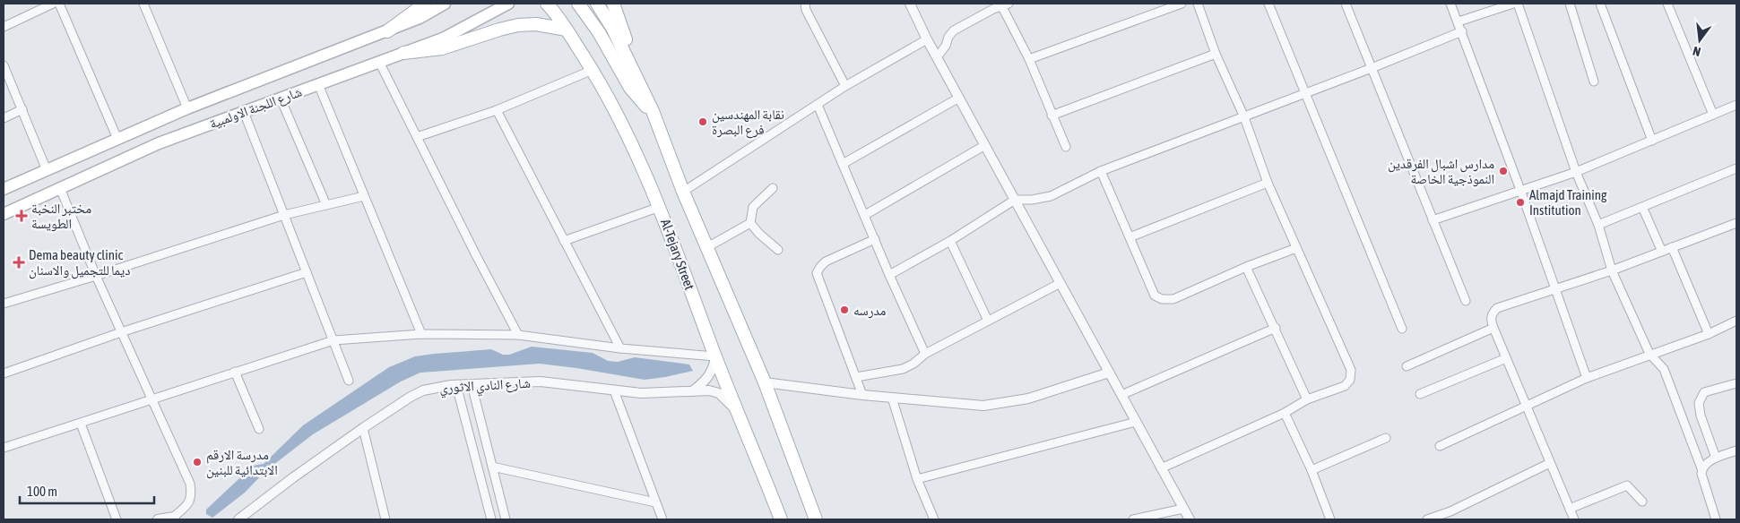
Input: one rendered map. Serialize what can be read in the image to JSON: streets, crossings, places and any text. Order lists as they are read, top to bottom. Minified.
{"streets":{"main road":["شارع اللجنة الاولمبية","Al-Tejary Street"],"street":["شارع النادي الاثوري"]},"crossings":[["Al-Tejary Street","شارع النادي الاثوري"]],"places":{"other":["نقابة المهندسين فرع البصرة","مدارس اشبال الفرقدين النموذجية الخاصة","Almajd Training Institution","مدرسه","مدرسة الارقم الابتدائية للبنين"],"health":["مختبر النخبة الطويسة","Dema beauty clinic ديما للتجميل والاسنان"]},"scale_bar":"100 m","north":"bottom"}
